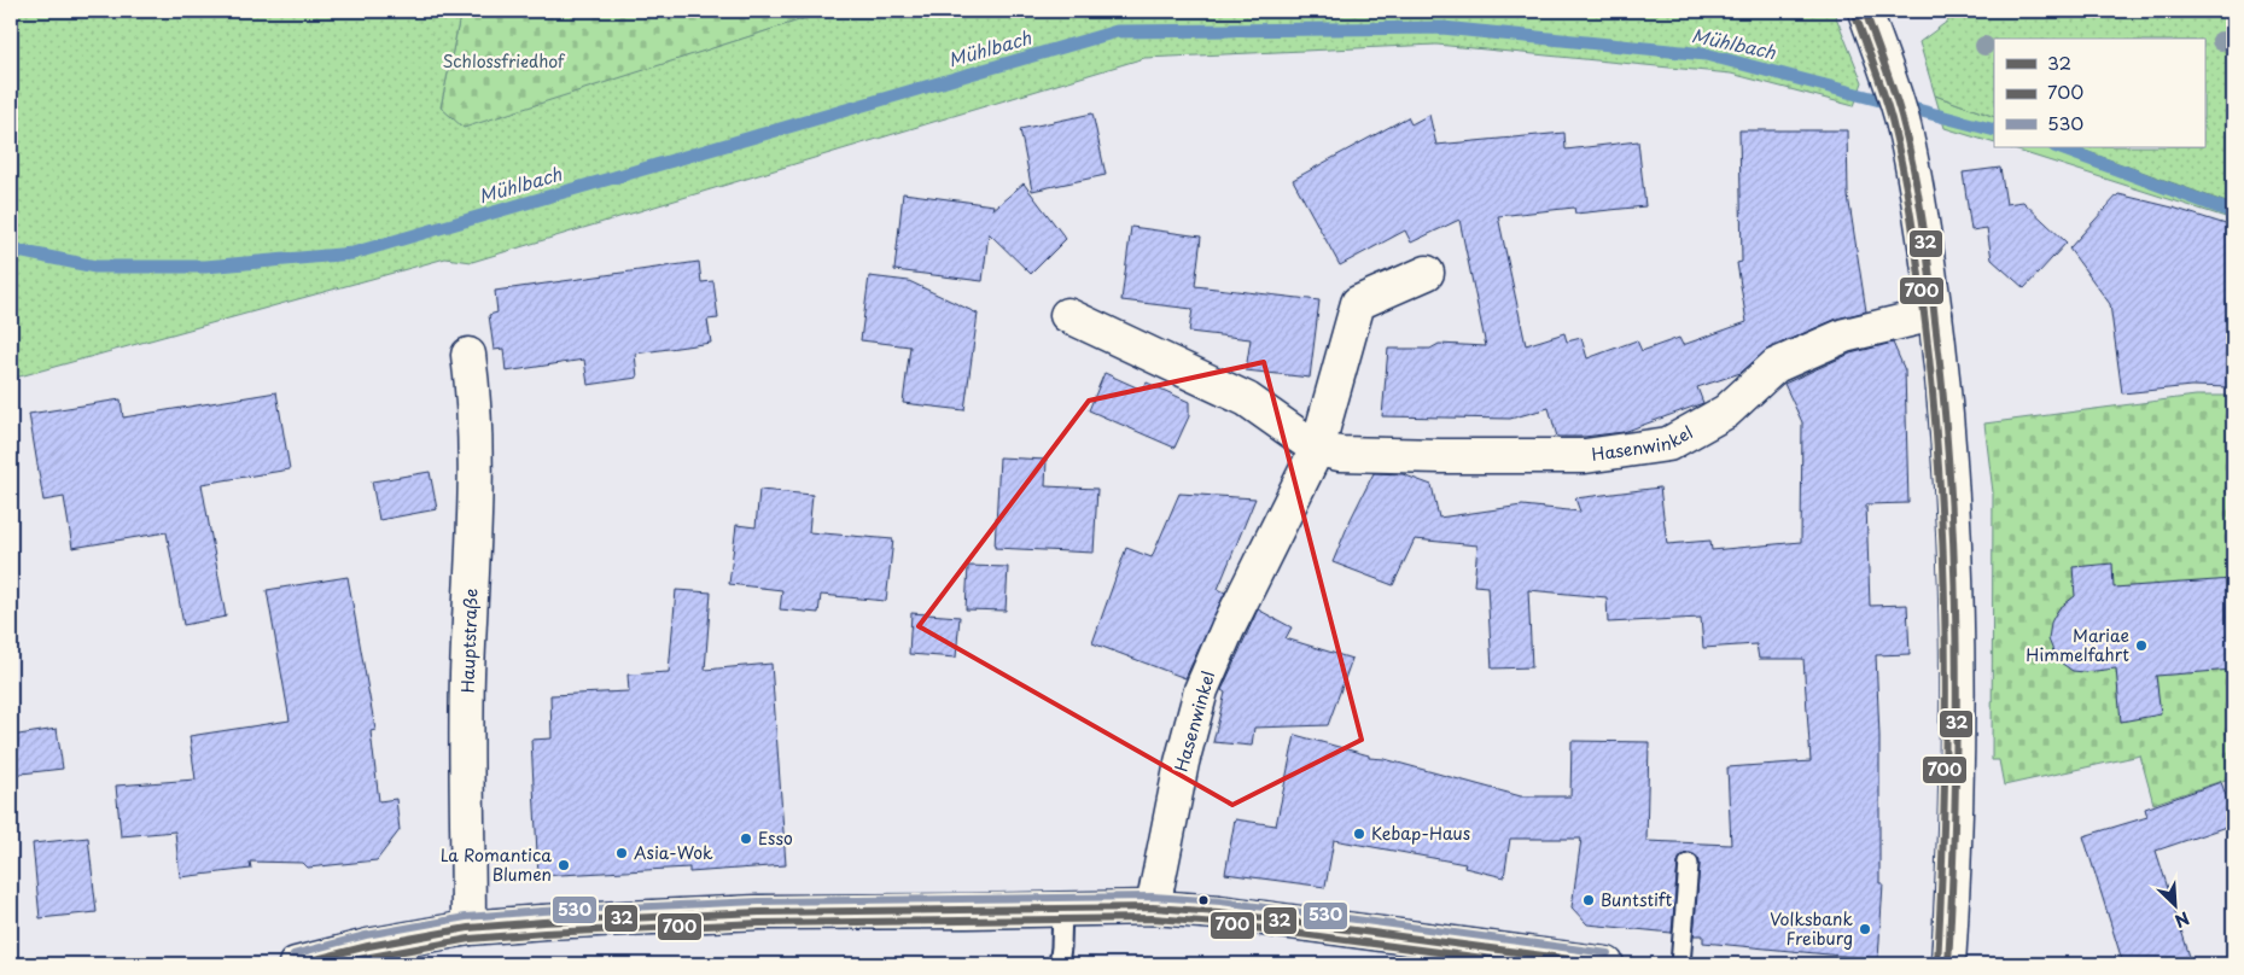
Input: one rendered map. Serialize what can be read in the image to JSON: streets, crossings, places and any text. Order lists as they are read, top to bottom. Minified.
{"streets":{"street":["Hasenwinkel","Hauptstraße"]},"water":["Mühlbach"],"parks":["Schlossfriedhof"],"places":["Mariae Himmelfahrt","Kebap-Haus","Esso","Asia-Wok","La Romantica Blumen","Buntstift","Volksbank Freiburg"],"lines":["transit line 32","transit line 700","transit line 530"],"legend":["32","700","530"],"north":"bottom right"}
